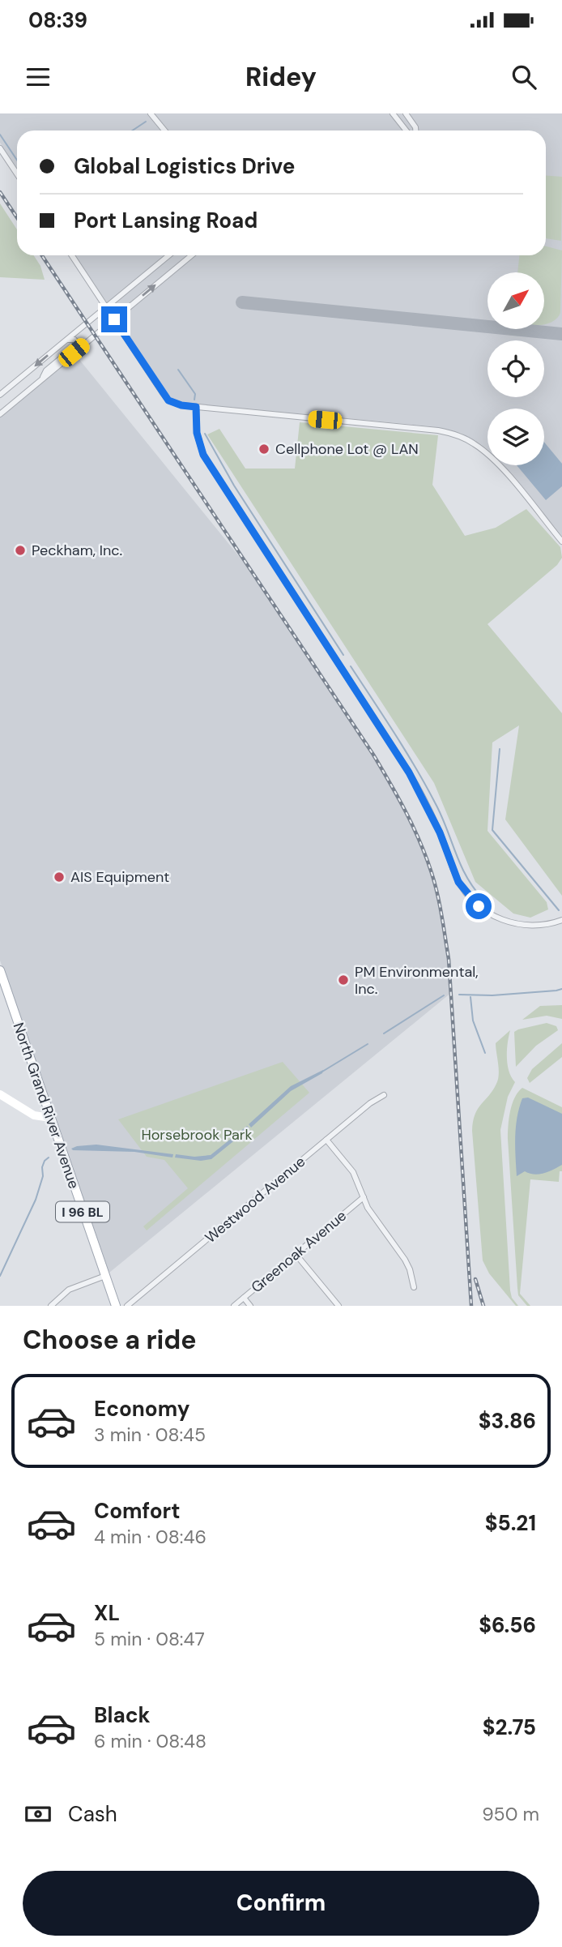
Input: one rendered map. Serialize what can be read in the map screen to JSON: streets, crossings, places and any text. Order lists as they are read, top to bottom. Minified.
{"streets":{"main road":["North Grand River Avenue","I 96 BL"],"street":["Westwood Avenue","Greenoak Avenue"]},"parks":["Horsebrook Park"],"places":["Cellphone Lot @ LAN","Peckham, Inc.","AIS Equipment","PM Environmental, Inc."],"north":"top right","page":{"status":"08:39","header":"Ridey","banner":["Global Logistics Drive","Port Lansing Road"],"heading":"Choose a ride","list":[{"name":"Economy","note":"3 min · 08:45","value":"$3.86"},{"name":"Comfort","note":"4 min · 08:46","value":"$5.21"},{"name":"XL","note":"5 min · 08:47","value":"$6.56"},{"name":"Black","note":"6 min · 08:48","value":"$2.75"}],"pay":["Cash","950 m"],"buttons":"Confirm"}}
